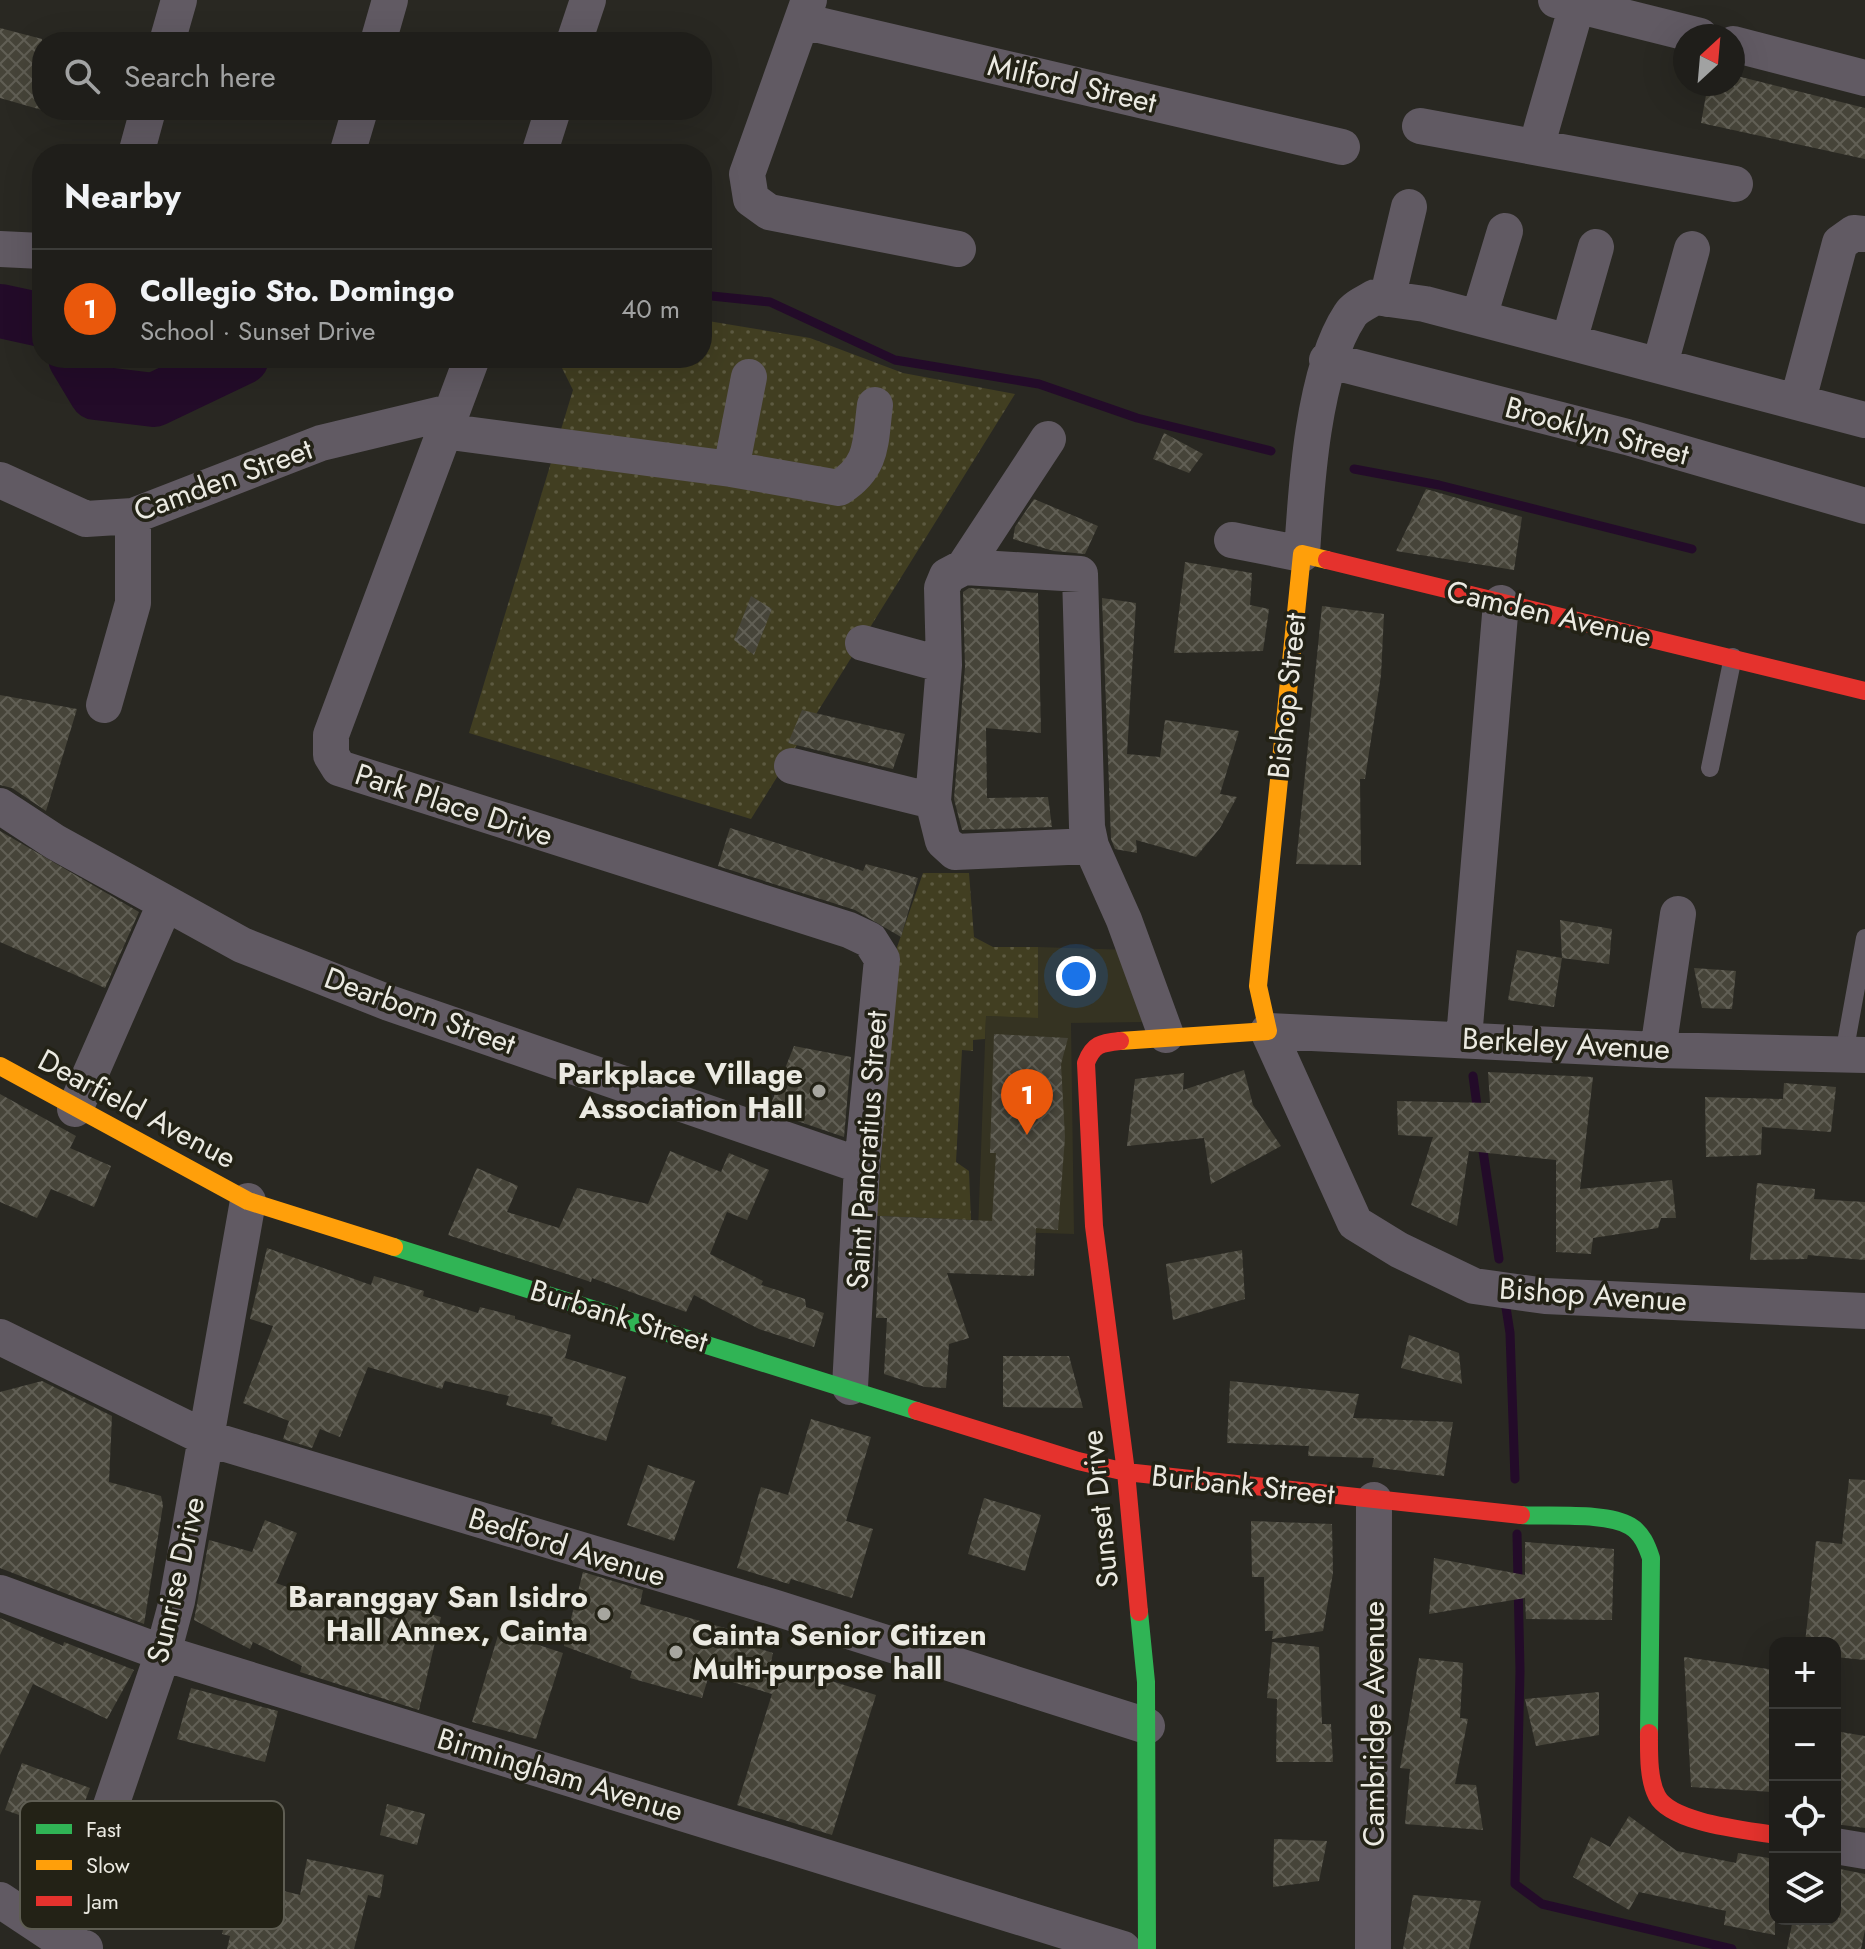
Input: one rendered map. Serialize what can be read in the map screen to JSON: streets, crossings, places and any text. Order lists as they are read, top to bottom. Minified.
{"streets":{"street":["Milford Street","Brooklyn Street","Camden Street","Camden Avenue","Bishop Street","Park Place Drive","Dearborn Street","Berkeley Avenue","Dearfield Avenue","Saint Pancratius Street","Bishop Avenue","Burbank Street","Sunset Drive","Bedford Avenue","Sunrise Drive","Cambridge Avenue","Birmingham Avenue"]},"crossings":[["Brooklyn Street","Bishop Street"],["Camden Street","Park Place Drive"],["Camden Avenue","Bishop Street"],["Bishop Street","Berkeley Avenue"],["Bishop Street","Bishop Avenue"],["Park Place Drive","Saint Pancratius Street"],["Dearborn Street","Saint Pancratius Street"],["Berkeley Avenue","Bishop Avenue"],["Dearfield Avenue","Burbank Street"],["Dearfield Avenue","Sunrise Drive"],["Saint Pancratius Street","Burbank Street"],["Burbank Street","Sunset Drive"],["Burbank Street","Sunrise Drive"],["Burbank Street","Cambridge Avenue"],["Sunset Drive","Bedford Avenue"],["Bedford Avenue","Sunrise Drive"],["Sunrise Drive","Birmingham Avenue"]],"places":["Parkplace Village Association Hall","Baranggay San Isidro Hall Annex, Cainta","Cainta Senior Citizen Multi-purpose hall"],"legend":["Fast","Slow","Jam"],"north":"top right","page":{"search":"Search here","heading":"Nearby","list":[{"mark":"1","name":"Collegio Sto. Domingo","note":"School · Sunset Drive","value":"40 m"}],"pins":"1","map_buttons":["+","−"]}}
